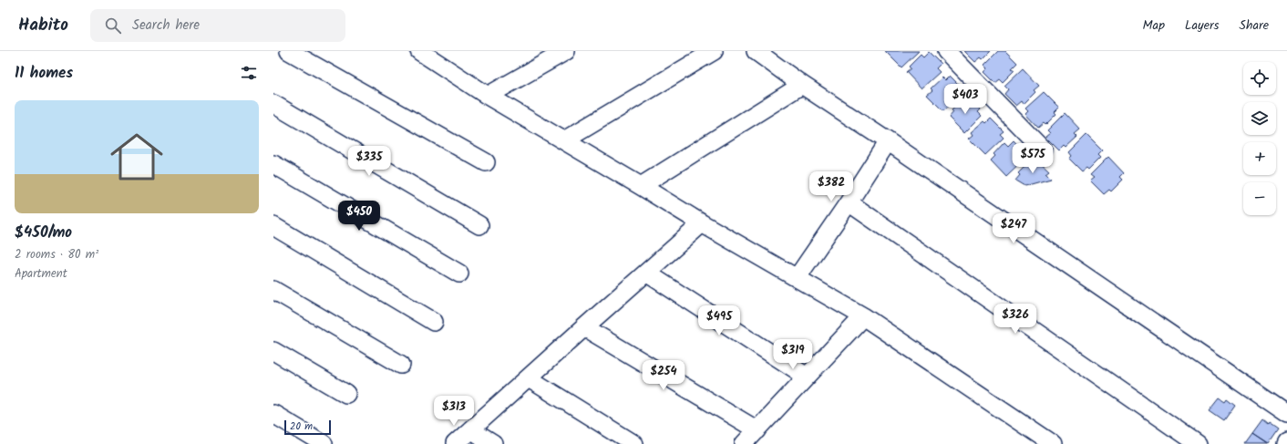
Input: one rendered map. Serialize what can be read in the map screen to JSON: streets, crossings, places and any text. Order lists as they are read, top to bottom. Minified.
{"scale_bar":"20 m","page":{"header":"Habito","search":"Search here","nav":["Map","Layers","Share"],"heading":"11 homes","map_buttons":["+","−"],"price":["$403","$575","$335","$382","$450","$247","$326","$495","$319","$254","$313"],"list":[{"name":"$450/mo","note":"2 rooms · 80 m² · Apartment"}],"scale":"20 m"}}
